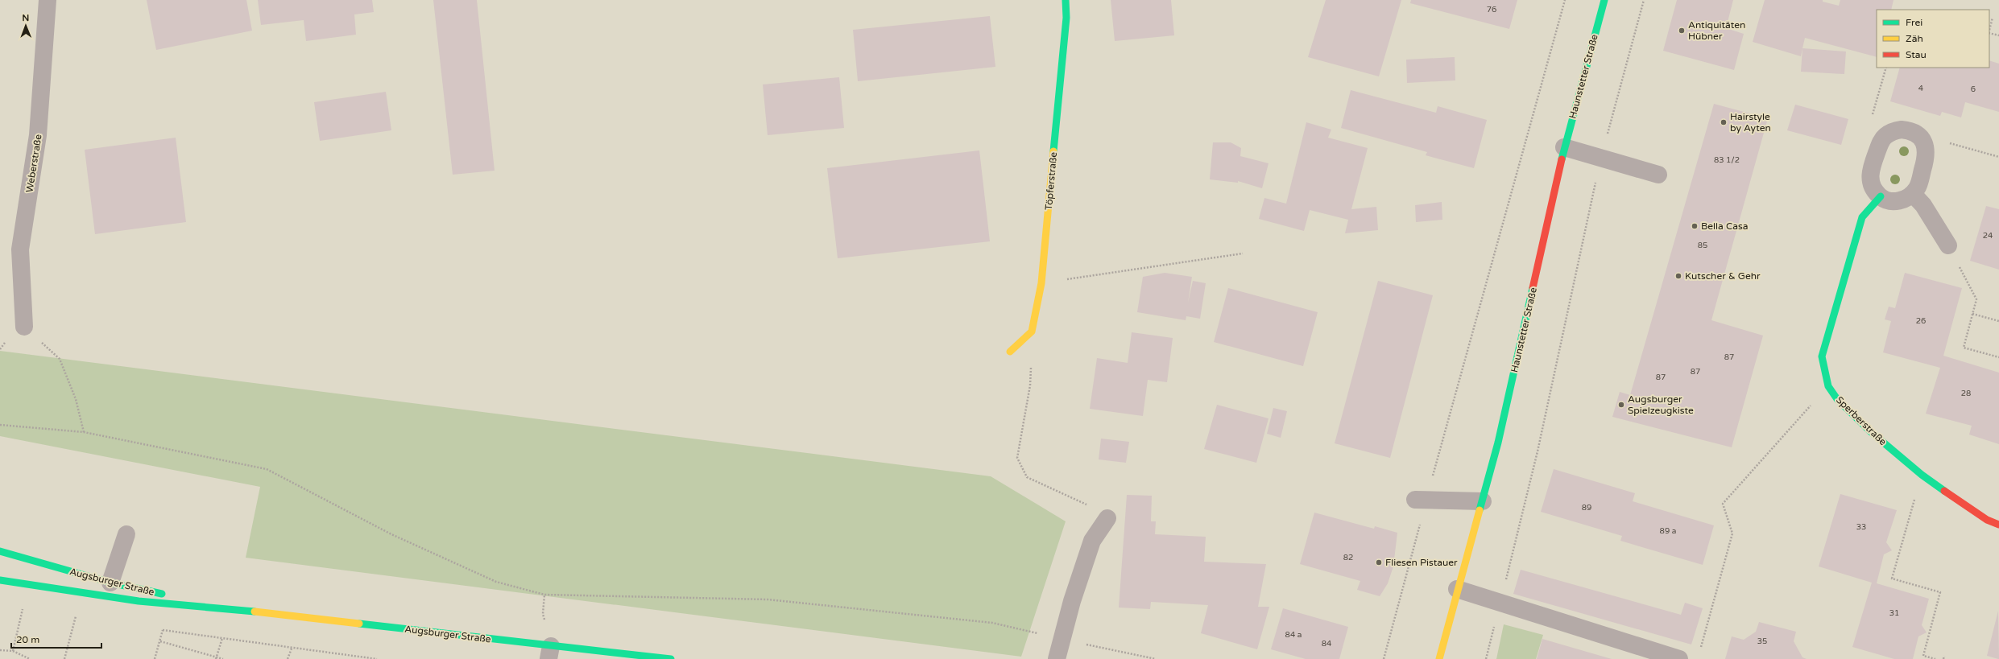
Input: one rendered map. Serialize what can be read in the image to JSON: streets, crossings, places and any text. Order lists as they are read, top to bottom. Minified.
{"streets":{"street":["Haunstetter Straße","Weberstraße","Töpferstraße","Sperberstraße","Augsburger Straße"]},"places":["Antiquitäten Hübner","Hairstyle by Ayten","Bella Casa","Kutscher & Gehr","Augsburger Spielzeugkiste","Fliesen Pistauer"],"house_numbers":["76","4","6","83 1/2","24","85","26","87","87","87","28","89","33","89 a","82","31","84 a","35","84"],"legend":["Frei","Zäh","Stau"],"scale_bar":"20 m","north":"top"}
